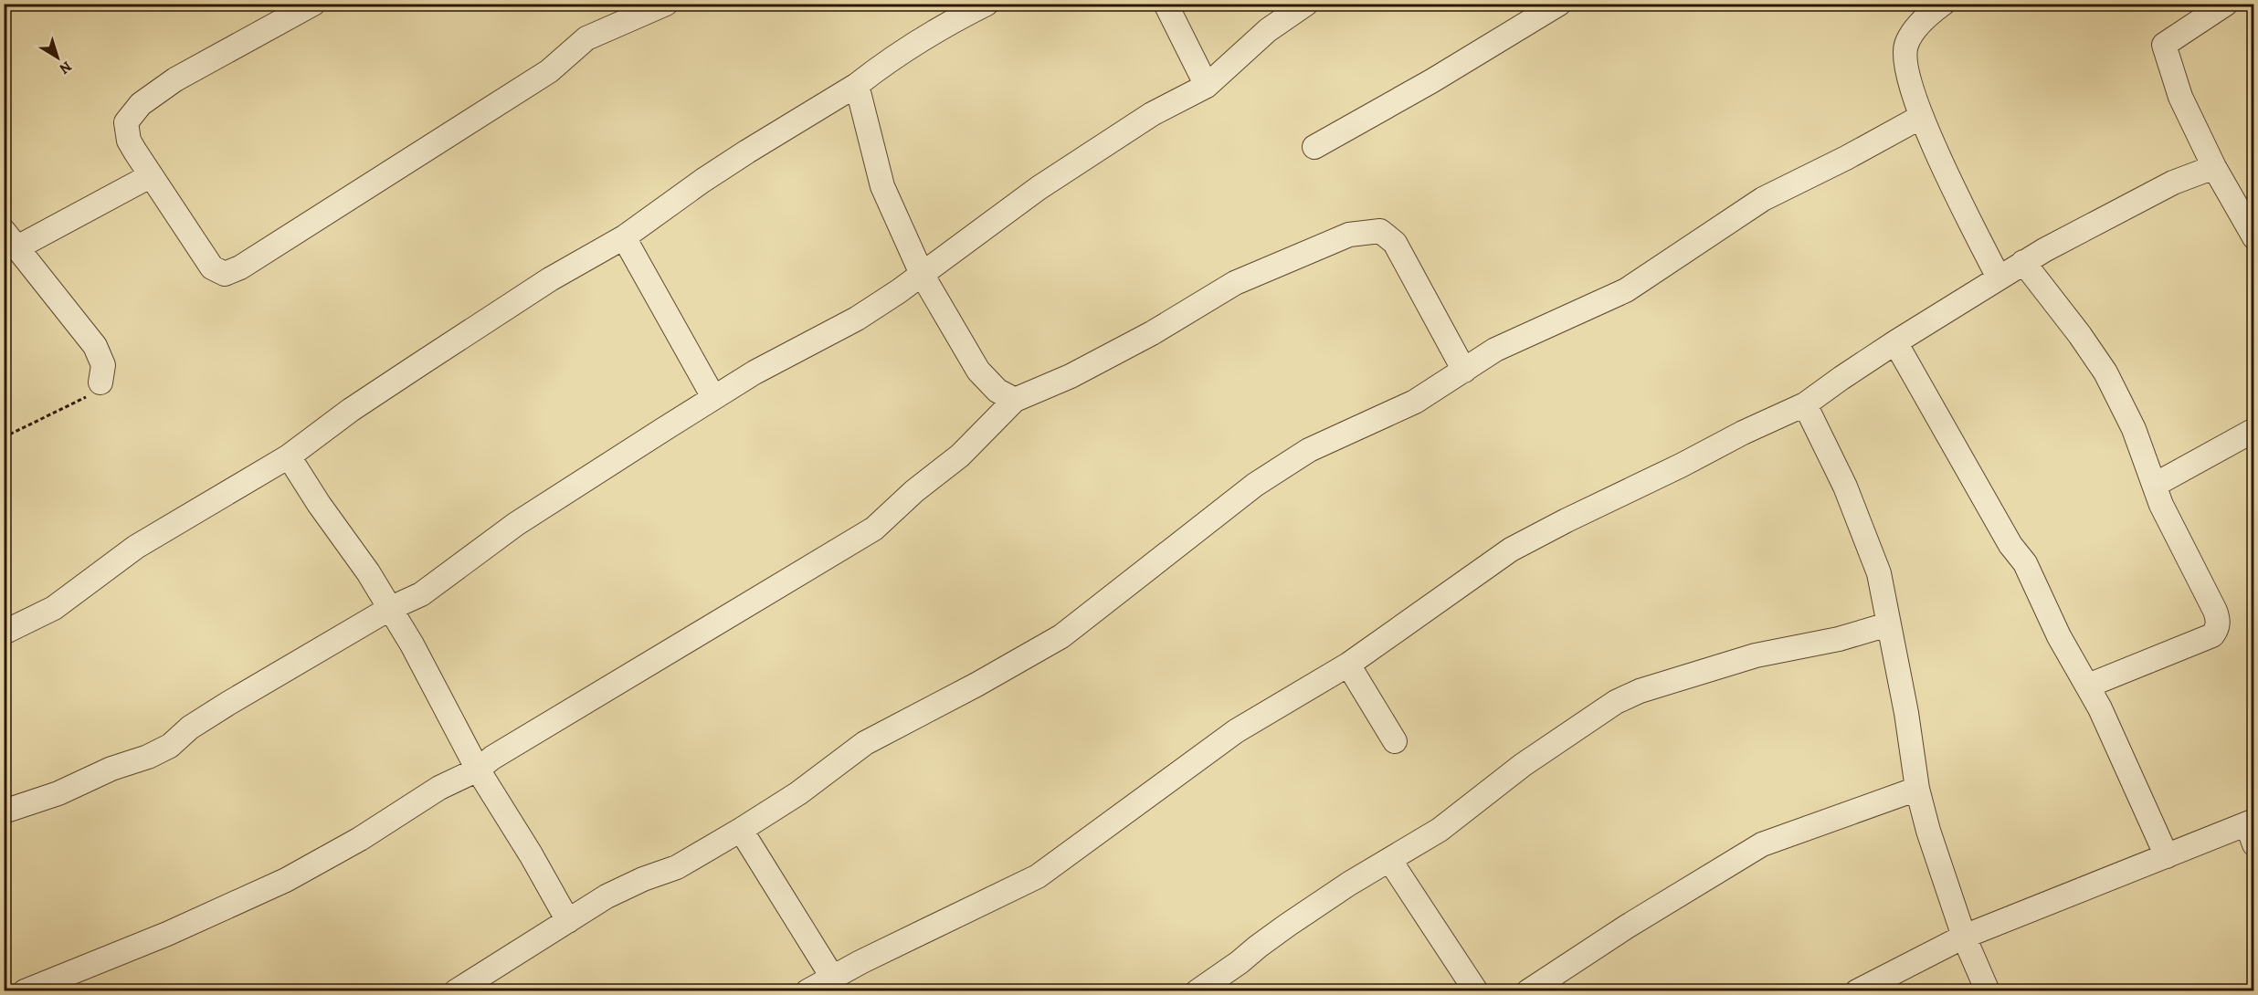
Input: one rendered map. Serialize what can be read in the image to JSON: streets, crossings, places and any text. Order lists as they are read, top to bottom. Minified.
{"north":"bottom right"}
